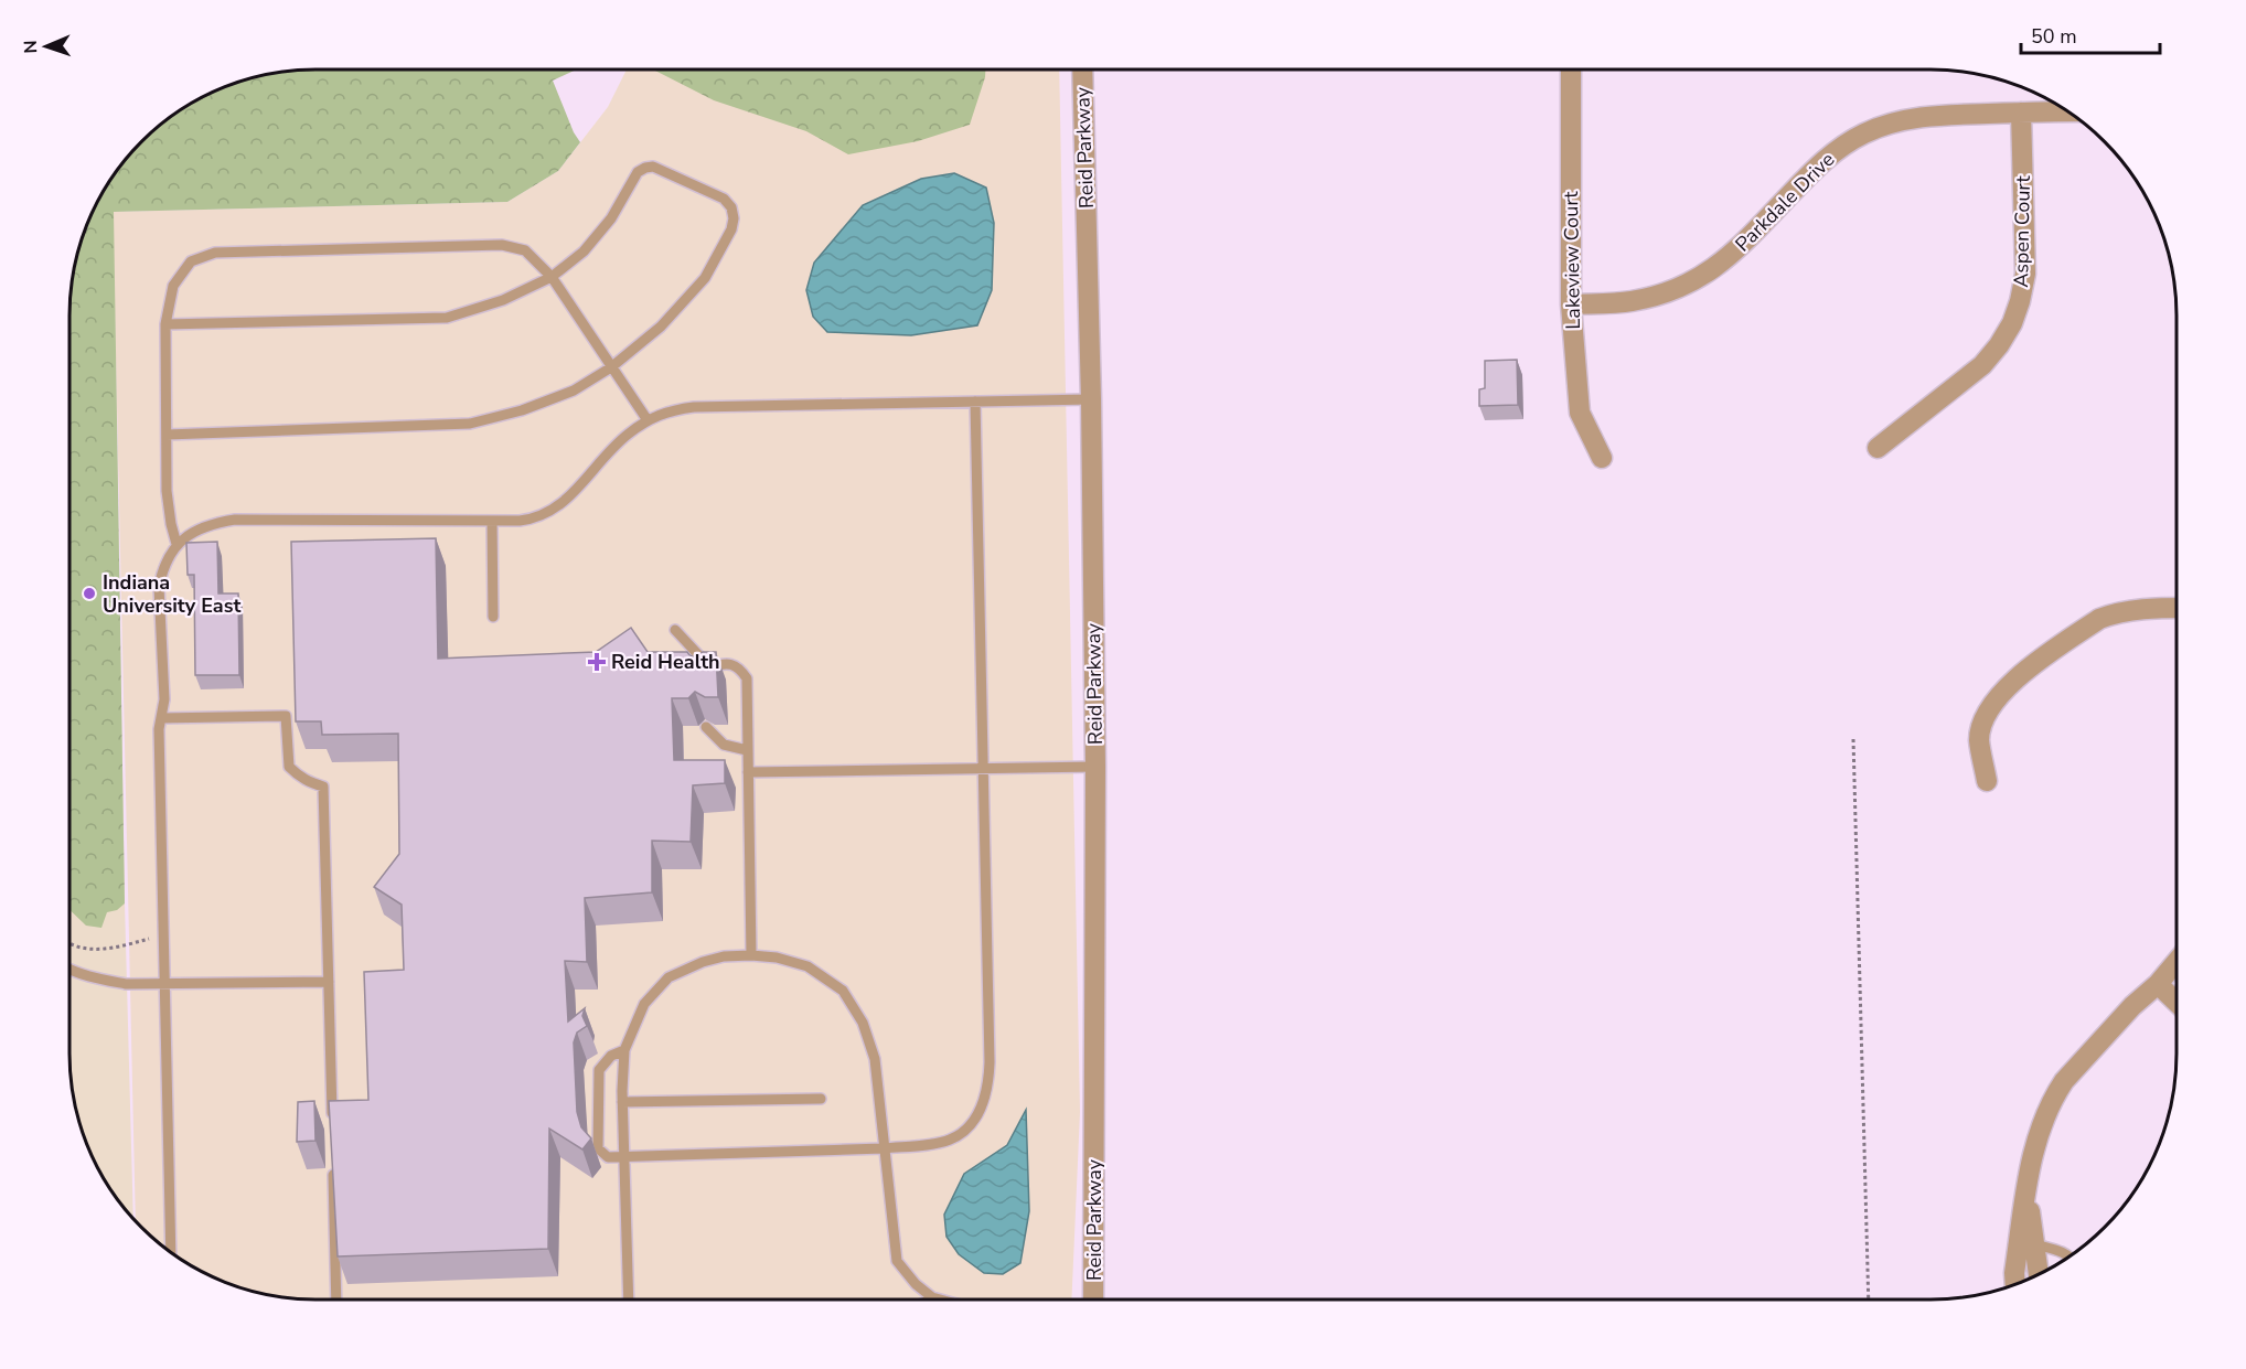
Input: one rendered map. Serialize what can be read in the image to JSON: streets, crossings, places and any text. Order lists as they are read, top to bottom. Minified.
{"streets":{"street":["Reid Parkway","Parkdale Drive","Aspen Court","Lakeview Court"]},"crossings":[["Parkdale Drive","Aspen Court"],["Parkdale Drive","Lakeview Court"]],"places":{"other":["Indiana University East"],"health":["Reid Health"]},"scale_bar":"50 m","north":"left"}
